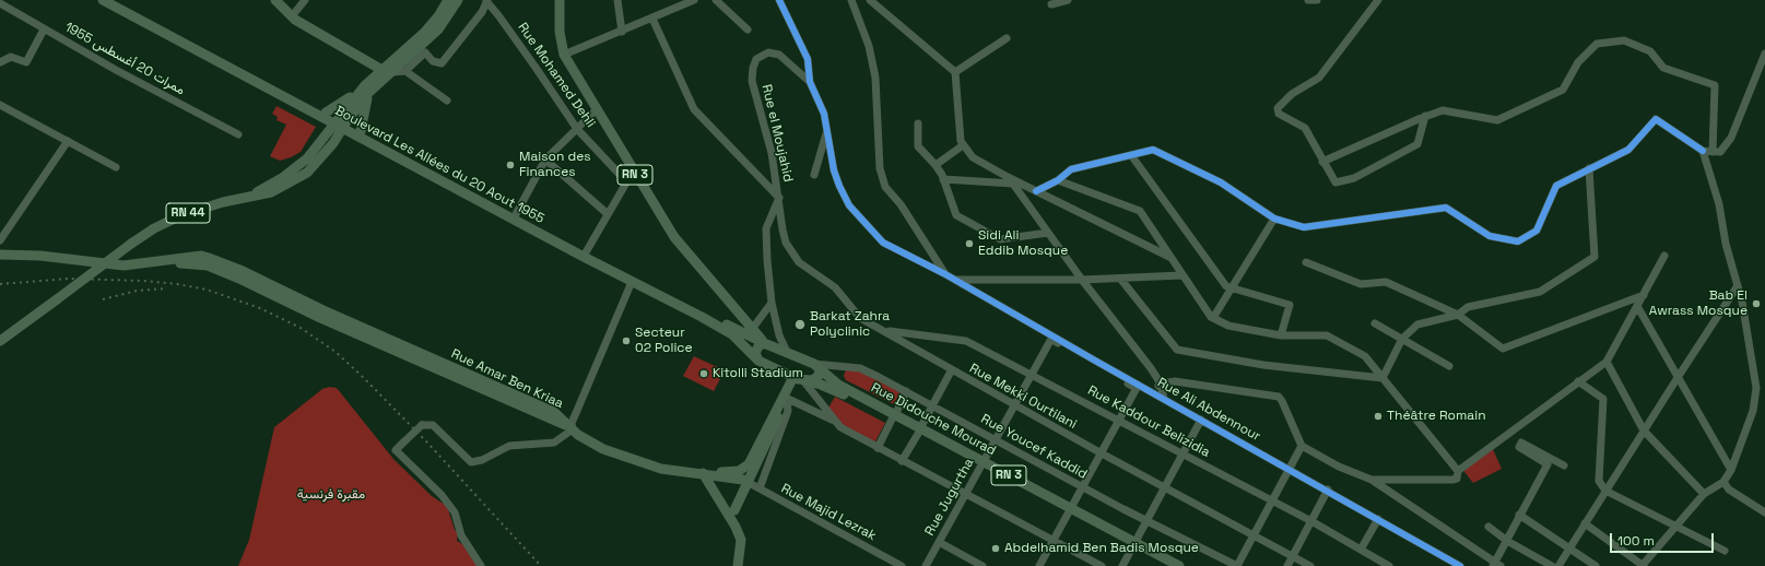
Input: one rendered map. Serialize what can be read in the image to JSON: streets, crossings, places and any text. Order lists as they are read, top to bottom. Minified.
{"streets":{"main road":["Boulevard Les Allées du 20 Aout 1955","RN 3","RN 44","Rue Amar Ben Kriaa","Rue Didouche Mourad"],"street":["ممرات 20 أغسطس 1955","Rue Mohamed Dehli","Rue el Moujahid","Rue Mekki Ourtilani","Rue Ali Abdennour","Rue Kaddour Belizidia","Rue Youcef Kaddid","Rue Jugurtha","Rue Majid Lezrak"]},"crossings":[["Rue el Moujahid","Rue Mekki Ourtilani"],["Rue el Moujahid","Rue Ali Abdennour"],["Rue el Moujahid","Rue Didouche Mourad"],["Boulevard Les Allées du 20 Aout 1955","RN 3"],["Boulevard Les Allées du 20 Aout 1955","Rue Didouche Mourad"],["RN 3","Rue Didouche Mourad"],["Rue Mekki Ourtilani","Rue Kaddour Belizidia"],["Rue Mekki Ourtilani","Rue Jugurtha"],["Rue Ali Abdennour","Rue Jugurtha"],["Rue Didouche Mourad","Rue Youcef Kaddid"],["Rue Didouche Mourad","Rue Jugurtha"],["Rue Kaddour Belizidia","Rue Jugurtha"],["Rue Youcef Kaddid","Rue Jugurtha"]],"parks":["مقبرة فرنسية"],"places":["Maison des Finances","Sidi Ali Eddib Mosque","Bab El Awrass Mosque","Barkat Zahra Polyclinic","Secteur 02 Police","Kitolli Stadium","Théâtre Romain","Abdelhamid Ben Badis Mosque"],"scale_bar":"100 m"}
